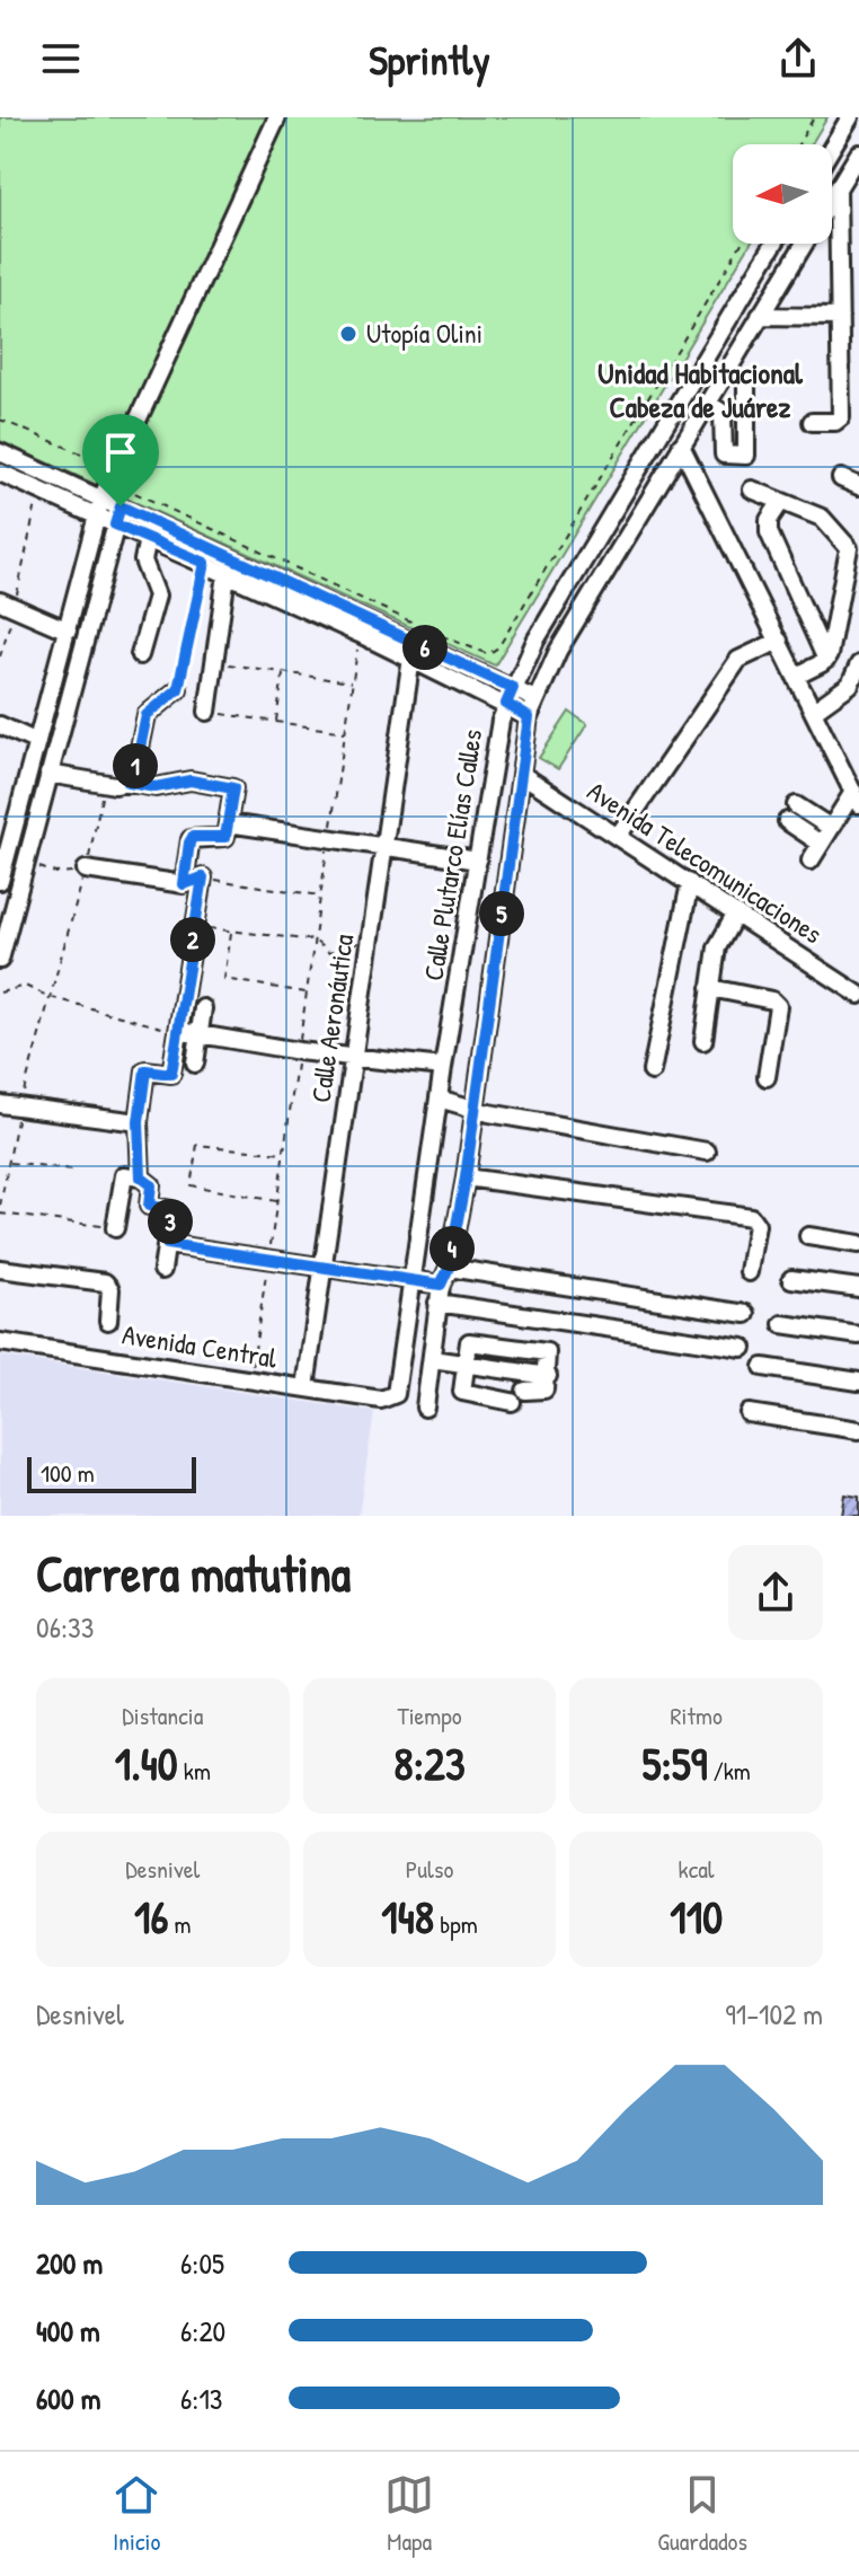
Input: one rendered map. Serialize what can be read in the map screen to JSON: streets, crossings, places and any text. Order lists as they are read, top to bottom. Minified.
{"streets":{"street":["Calle Plutarco Elías Calles","Avenida Telecomunicaciones","Calle Aeronáutica","Avenida Central"]},"crossings":[["Calle Plutarco Elías Calles","Avenida Telecomunicaciones"],["Calle Plutarco Elías Calles","Avenida Central"],["Calle Aeronáutica","Avenida Central"]],"districts":["Unidad Habitacional Cabeza de Juárez"],"places":["Utopía Olini"],"scale_bar":"100 m","north":"left","page":{"header":"Sprintly","pins":["6","1","5","2","3","4"],"scale":"100 m","heading":["Carrera matutina","06:33"],"stats":[["Distancia","1.40 km"],["Tiempo","8:23"],["Ritmo","5:59 /km"],["Desnivel","16 m"],["Pulso","148 bpm"],["kcal","110"]],"chart":["Desnivel","91–102 m"],"list":[{"name":"200 m","note":"6:05"},{"name":"400 m","note":"6:20"},{"name":"600 m","note":"6:13"}],"tabs":["Inicio","Mapa","Guardados"]}}
